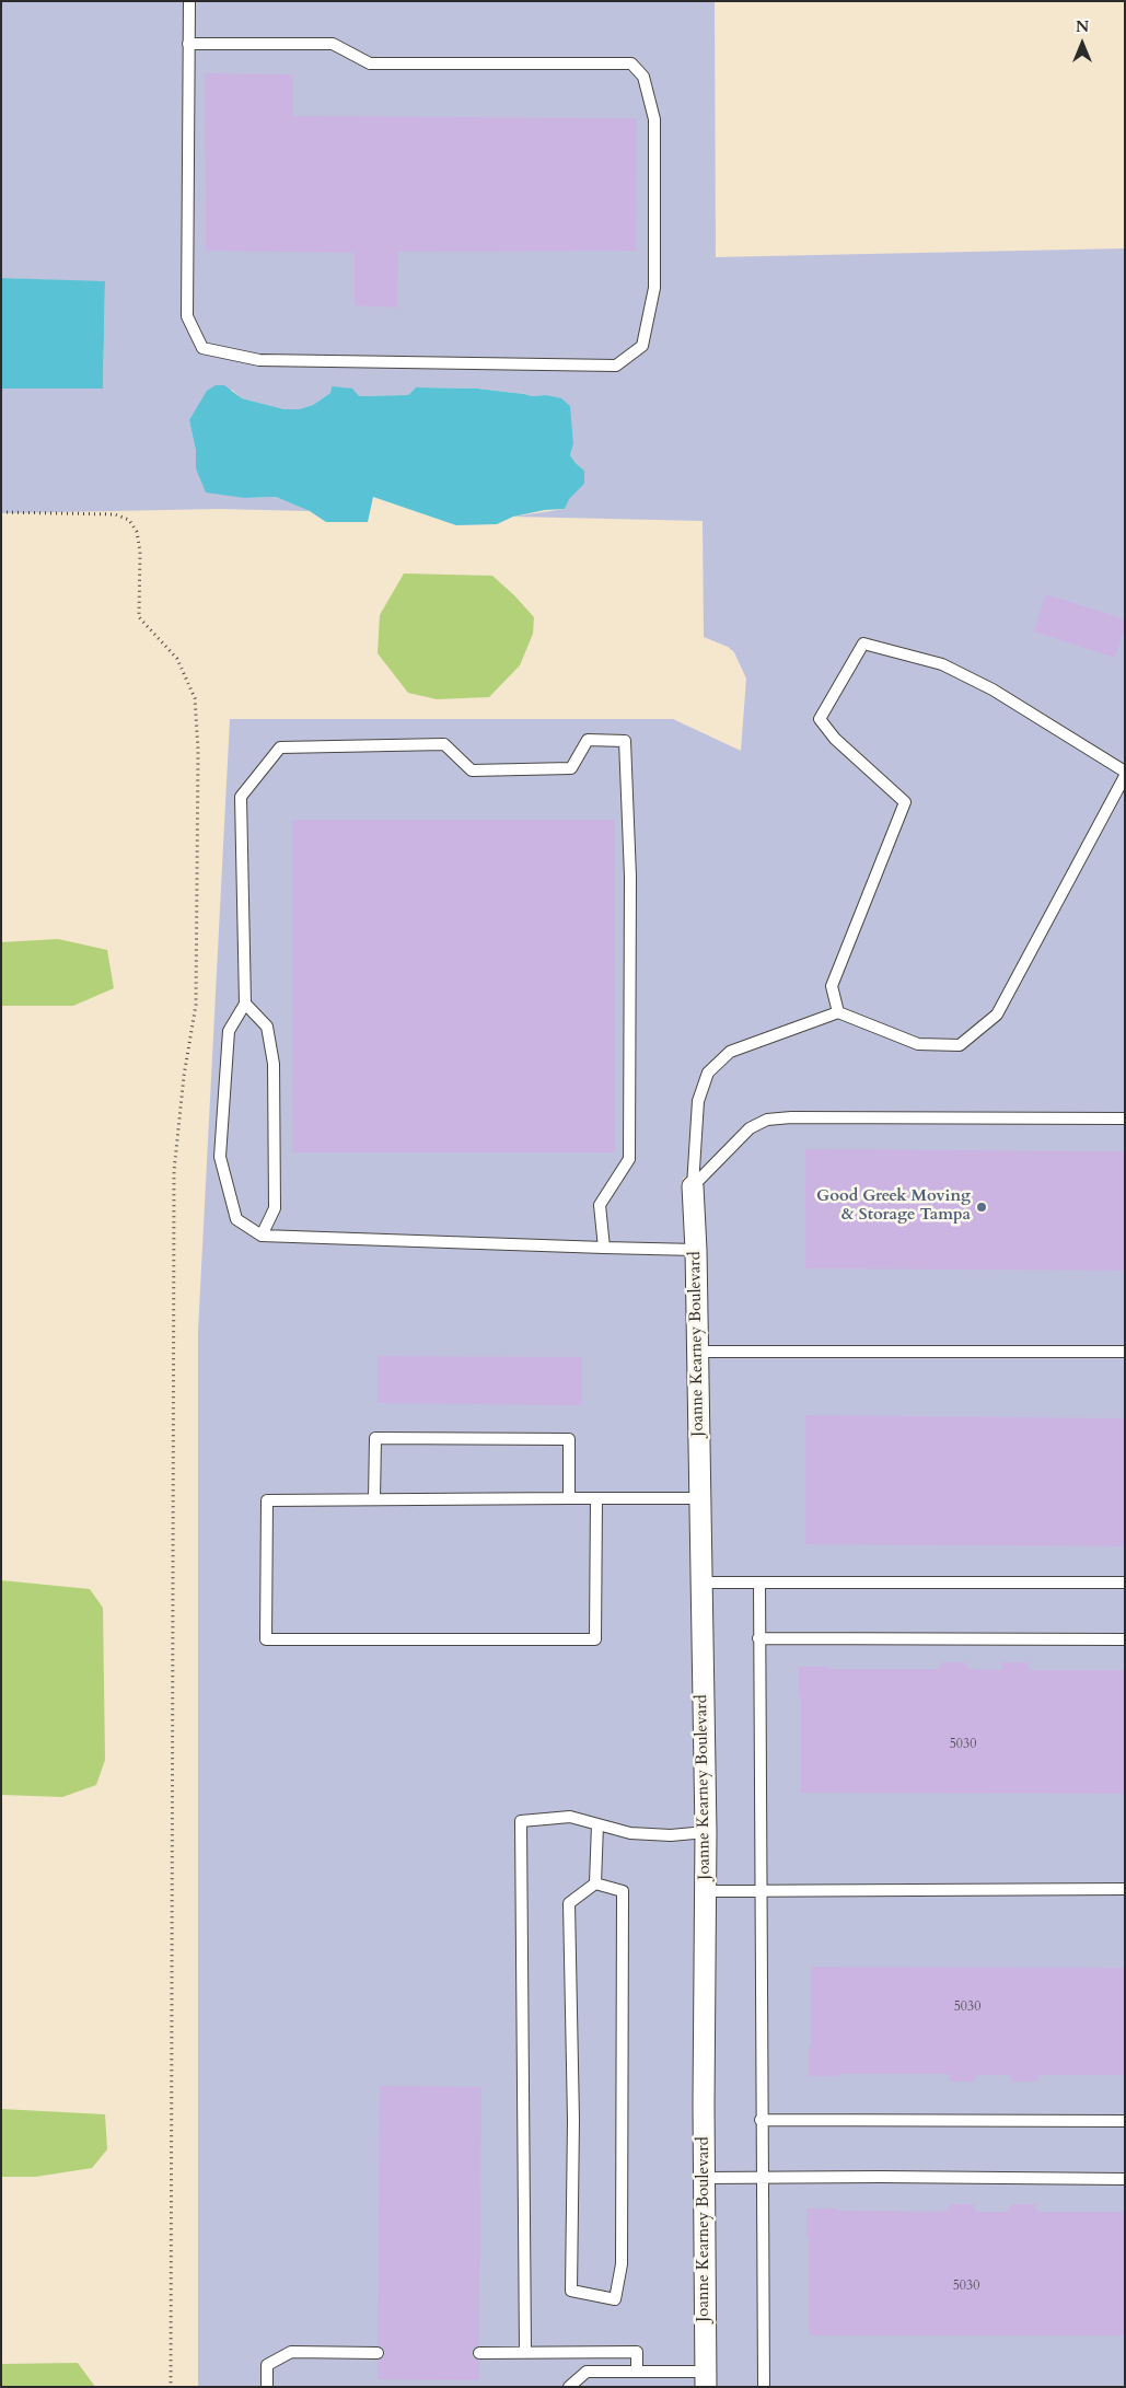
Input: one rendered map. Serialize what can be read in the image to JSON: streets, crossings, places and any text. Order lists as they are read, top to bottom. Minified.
{"streets":{"street":["Joanne Kearney Boulevard"]},"places":["Good Greek Moving & Storage Tampa"],"house_numbers":["5030","5030","5030"],"north":"top"}
